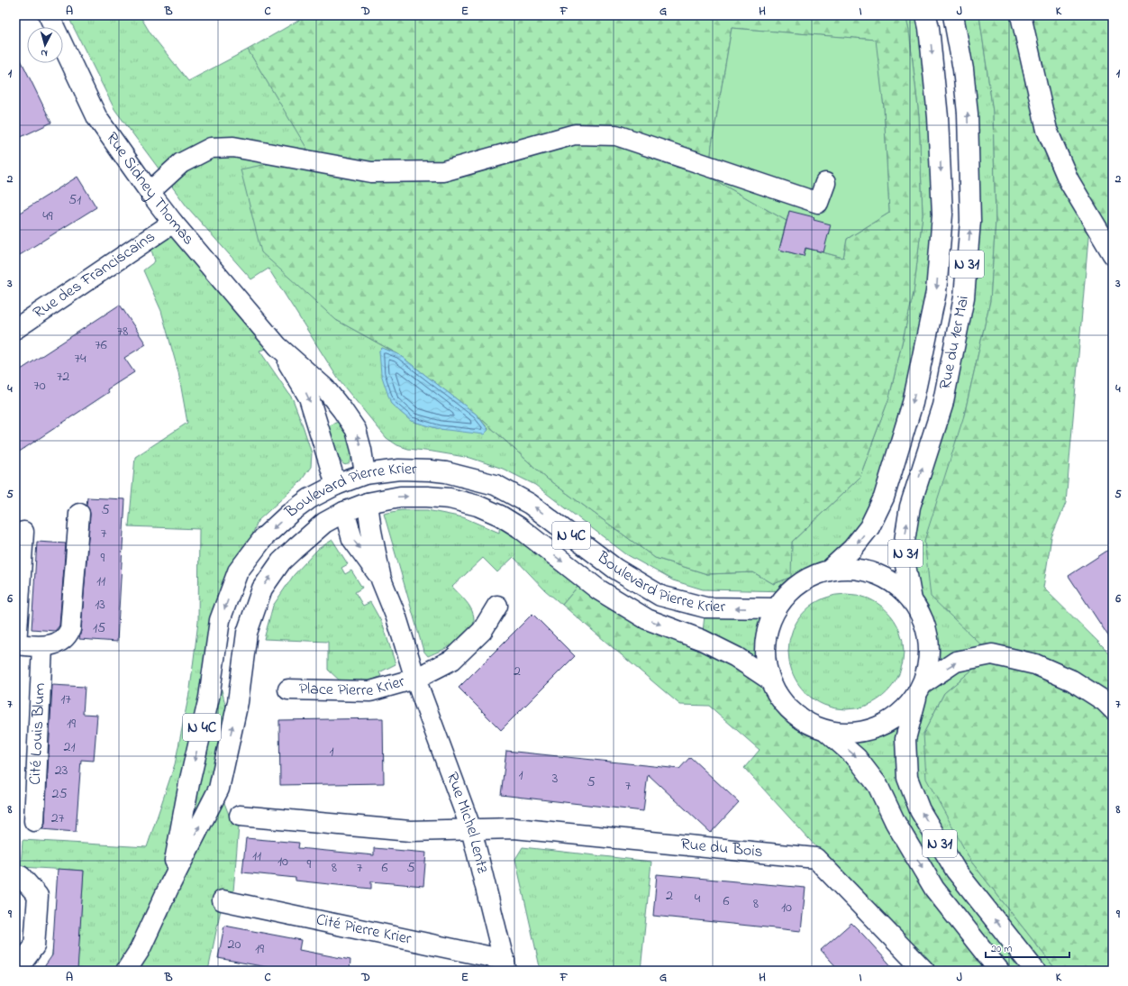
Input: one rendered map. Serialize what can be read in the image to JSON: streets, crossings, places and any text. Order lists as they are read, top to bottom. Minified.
{"streets":{"main road":["Rue Sidney Thomas","N 31","Rue des Franciscains","Rue du 1er Mai","Boulevard Pierre Krier","N 4C","Place Pierre Krier","Cité Louis Blum","Rue Michel Lentz","Rue du Bois","Cité Pierre Krier"]},"crossings":[["Rue Sidney Thomas","Rue des Franciscains"],["Rue Sidney Thomas","Boulevard Pierre Krier"],["Rue Sidney Thomas","Place Pierre Krier"],["Boulevard Pierre Krier","Place Pierre Krier"],["Place Pierre Krier","Rue Michel Lentz"],["Rue Michel Lentz","Rue du Bois"],["Rue Michel Lentz","Cité Pierre Krier"]],"house_numbers":["51","49","78","76","74","72","70","5","7","9","11","13","15","2","17","19","21","1","23","1","3","5","7","25","27","11","10","9","8","7","6","5","2","4","6","8","10","20","19"],"scale_bar":"20 m","north":"bottom","grid":{"columns":["A","B","C","D","E","F","G","H","I","J","K"],"rows":["1","2","3","4","5","6","7","8","9"]}}
